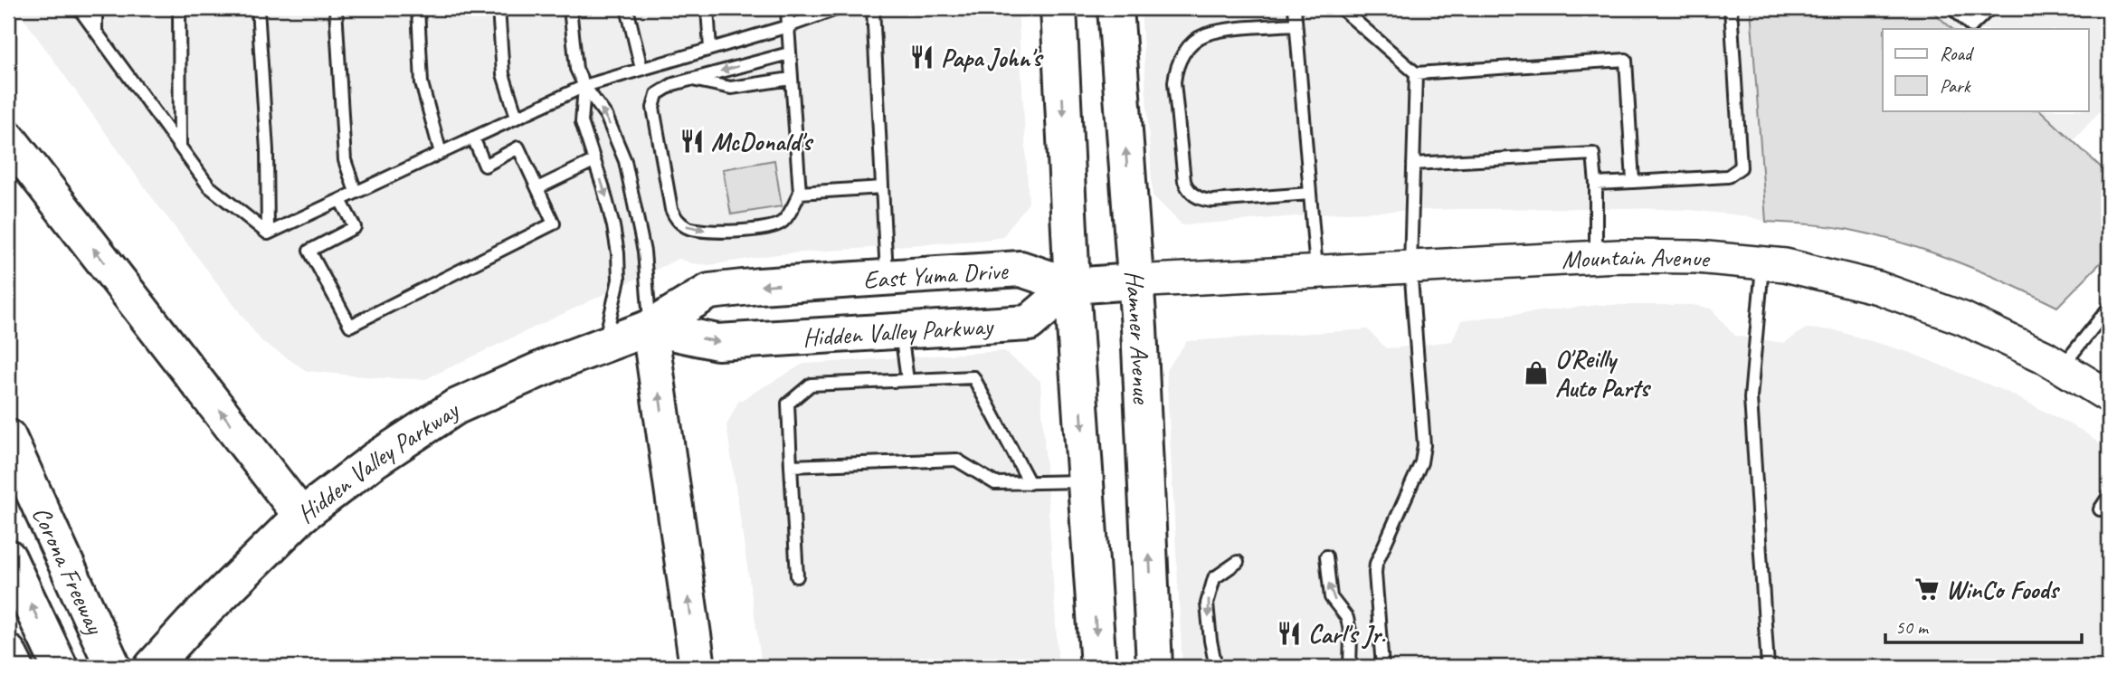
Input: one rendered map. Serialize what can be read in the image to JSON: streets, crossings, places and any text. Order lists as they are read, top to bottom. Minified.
{"streets":{"main road":["Mountain Avenue","East Yuma Drive","Hidden Valley Parkway","Hamner Avenue","Corona Freeway"]},"crossings":[["Mountain Avenue","Hamner Avenue"],["East Yuma Drive","Hidden Valley Parkway"]],"places":{"restaurant":["Papa John's","McDonald's","Carl's Jr."],"shop":["O'Reilly Auto Parts"],"supermarket":["WinCo Foods"]},"legend":["Road","Park"],"scale_bar":"50 m"}
